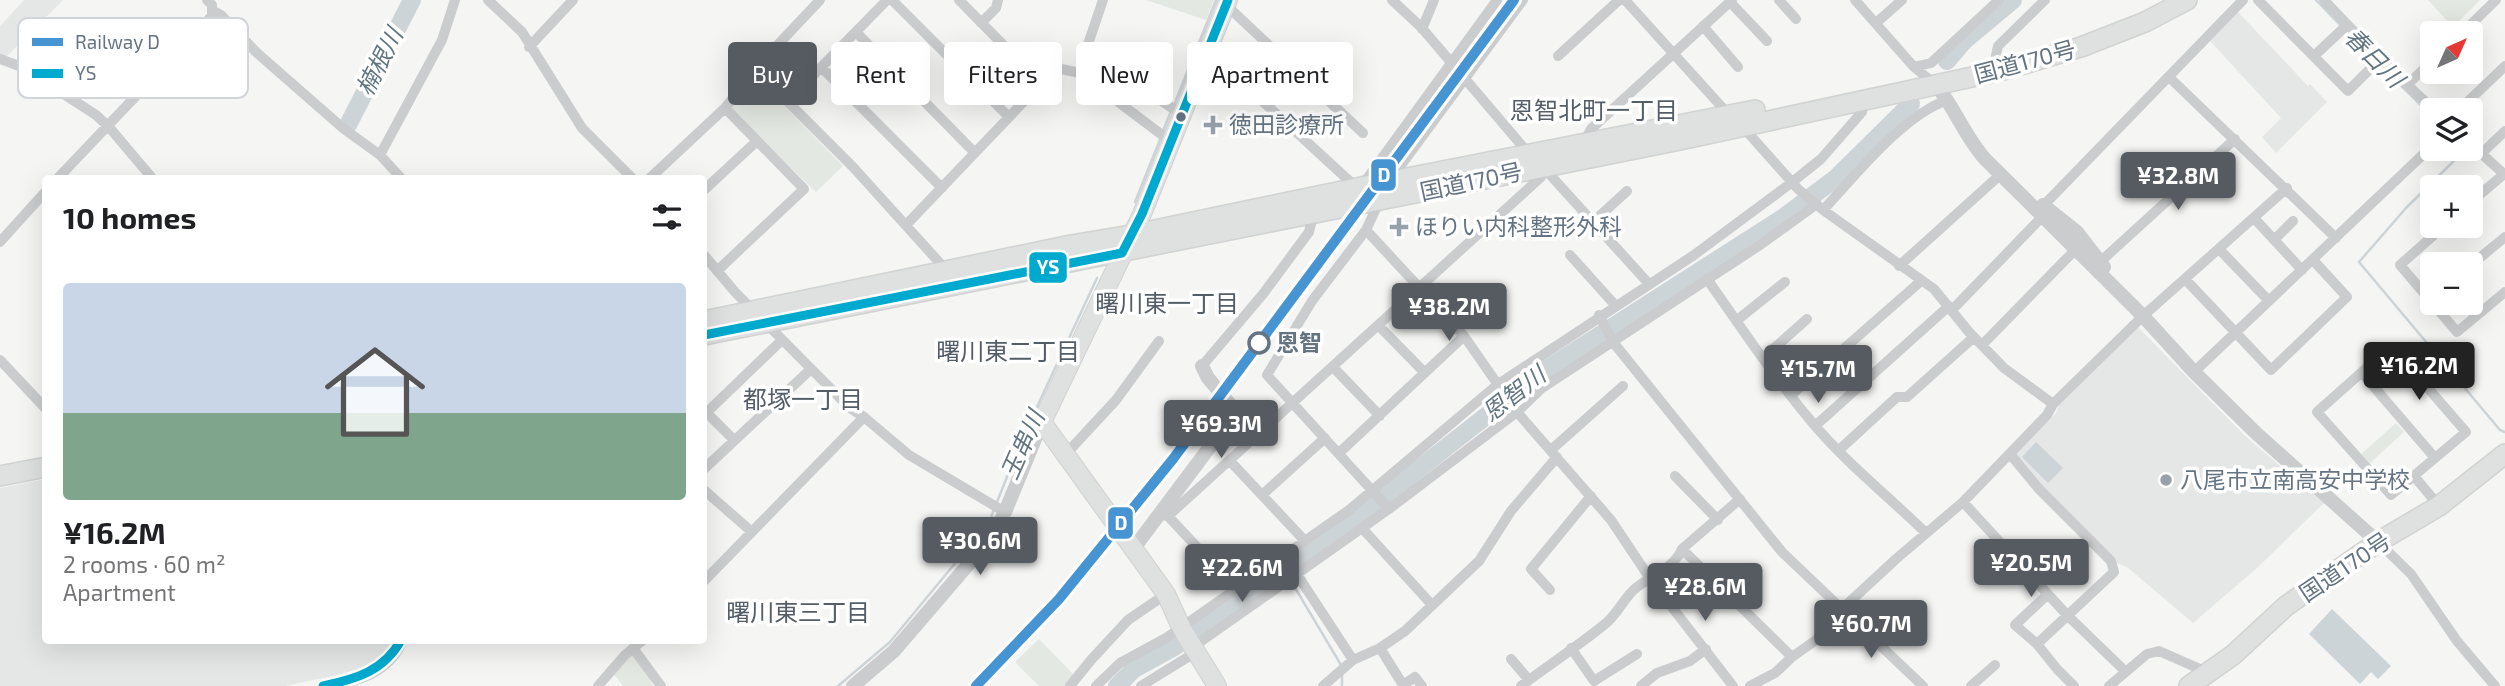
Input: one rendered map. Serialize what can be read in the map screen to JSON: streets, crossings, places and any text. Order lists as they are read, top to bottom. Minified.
{"streets":{"highway":["国道170号"]},"districts":["恩智北町一丁目","曙川東一丁目","曙川東二丁目","都塚一丁目","曙川東三丁目"],"water":["春日川","楠根川","恩智川","玉串川"],"places":{"health":["徳田診療所","ほりい内科整形外科"],"other":["恩智","八尾市立南高安中学校"]},"lines":["rail line D","transit line YS"],"legend":["Railway D","YS"],"north":"top right","page":{"map_buttons":["+","−"],"chip":["Buy","Rent","Filters","New","Apartment"],"price":["¥32.8M","¥38.2M","¥16.2M","¥15.7M","¥69.3M","¥30.6M","¥20.5M","¥22.6M","¥28.6M","¥60.7M"],"heading":"10 homes","list":[{"name":"¥16.2M","note":"2 rooms · 60 m² · Apartment"}]}}
